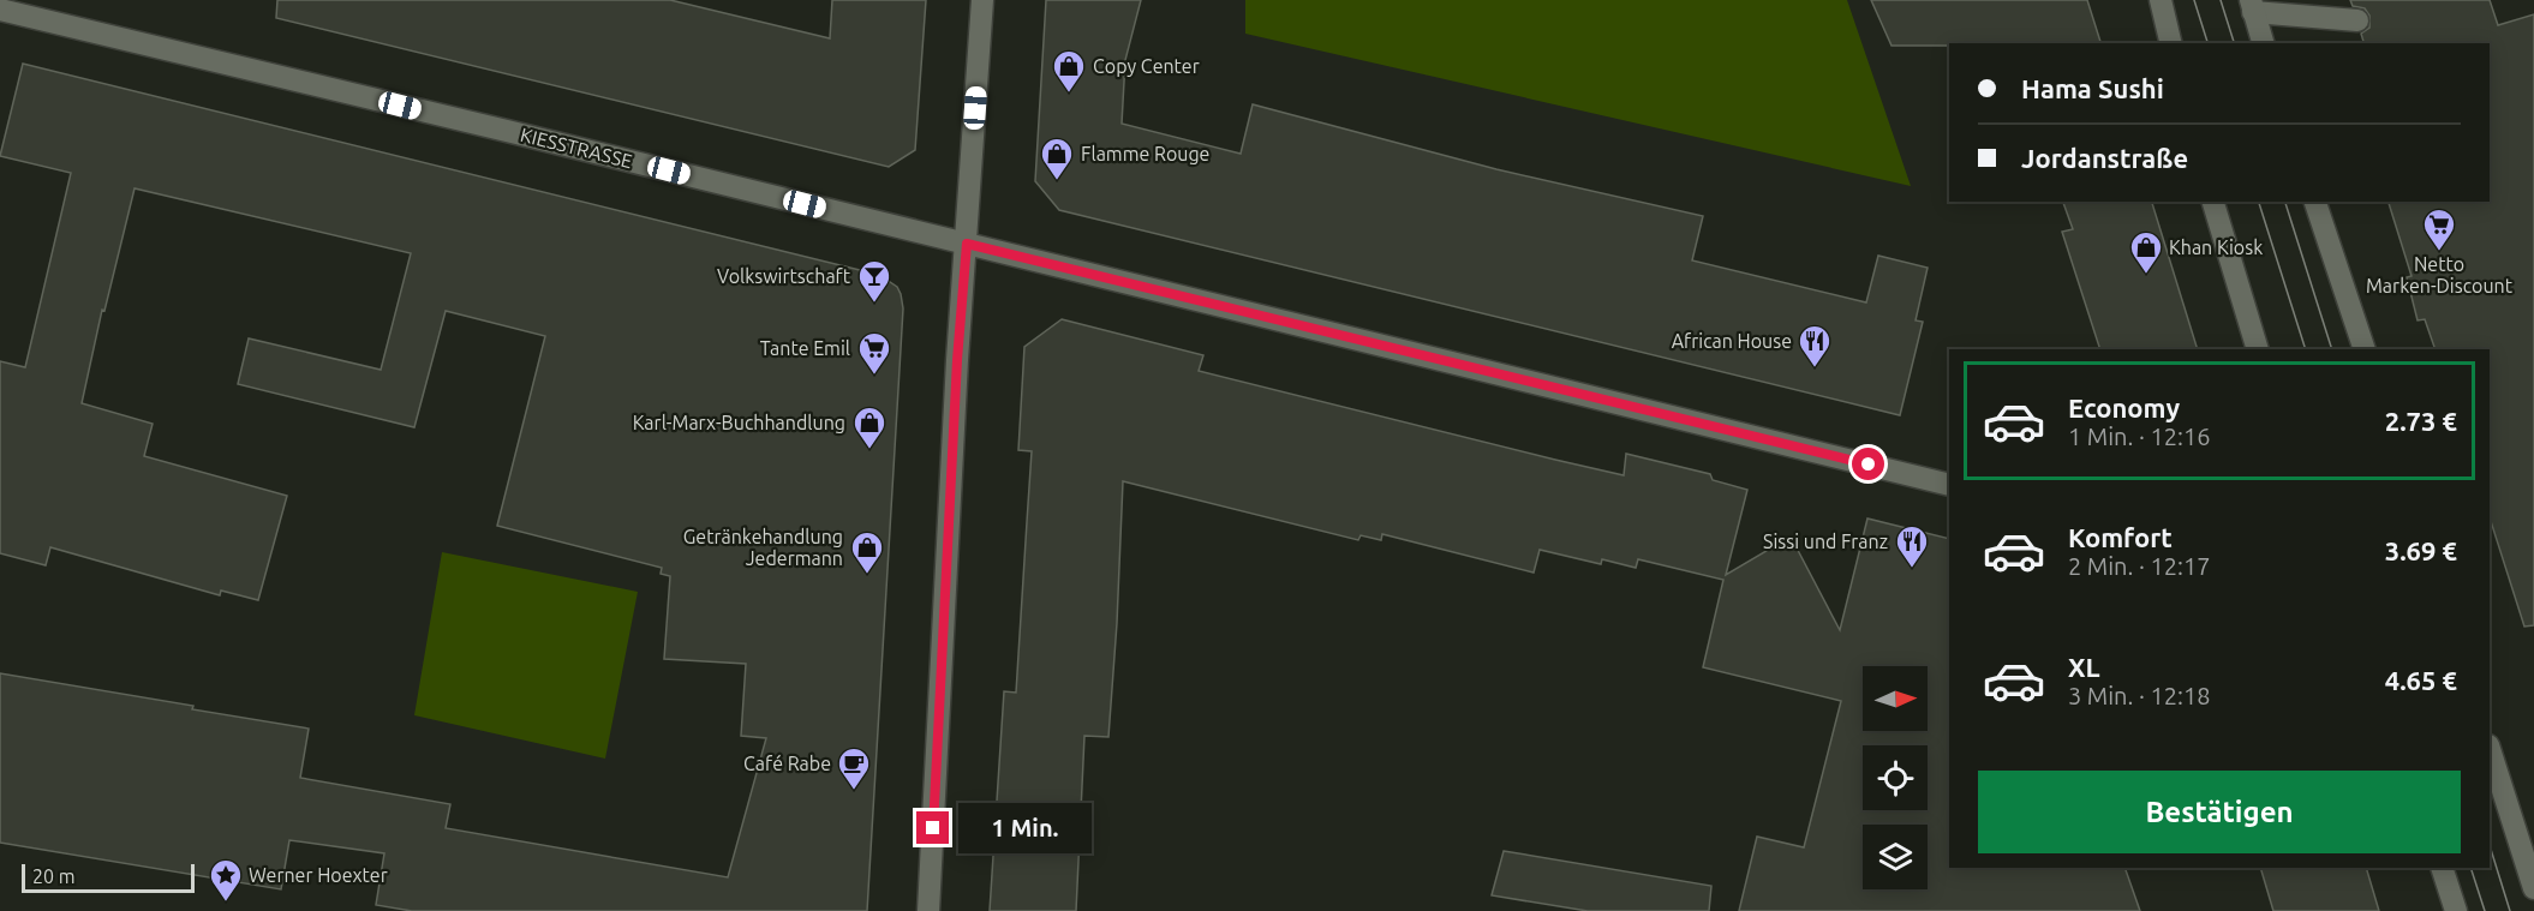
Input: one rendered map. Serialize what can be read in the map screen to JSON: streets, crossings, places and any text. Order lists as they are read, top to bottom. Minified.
{"streets":{"street":["KIESSTRASSE"]},"places":{"shop":["Copy Center","Flamme Rouge","Khan Kiosk","Karl-Marx-Buchhandlung","Getränkehandlung Jedermann"],"supermarket":["Netto Marken-Discount","Tante Emil"],"bar":["Volkswirtschaft"],"restaurant":["African House","Sissi und Franz"],"cafe":["Café Rabe"],"place":["Werner Hoexter"]},"scale_bar":"20 m","north":"right","page":{"banner":["Hama Sushi","Jordanstraße"],"list":[{"name":"Economy","note":"1 Min. · 12:16","value":"2.73 €"},{"name":"Komfort","note":"2 Min. · 12:17","value":"3.69 €"},{"name":"XL","note":"3 Min. · 12:18","value":"4.65 €"}],"buttons":"Bestätigen","bubble":"1 Min.","scale":"20 m"}}
